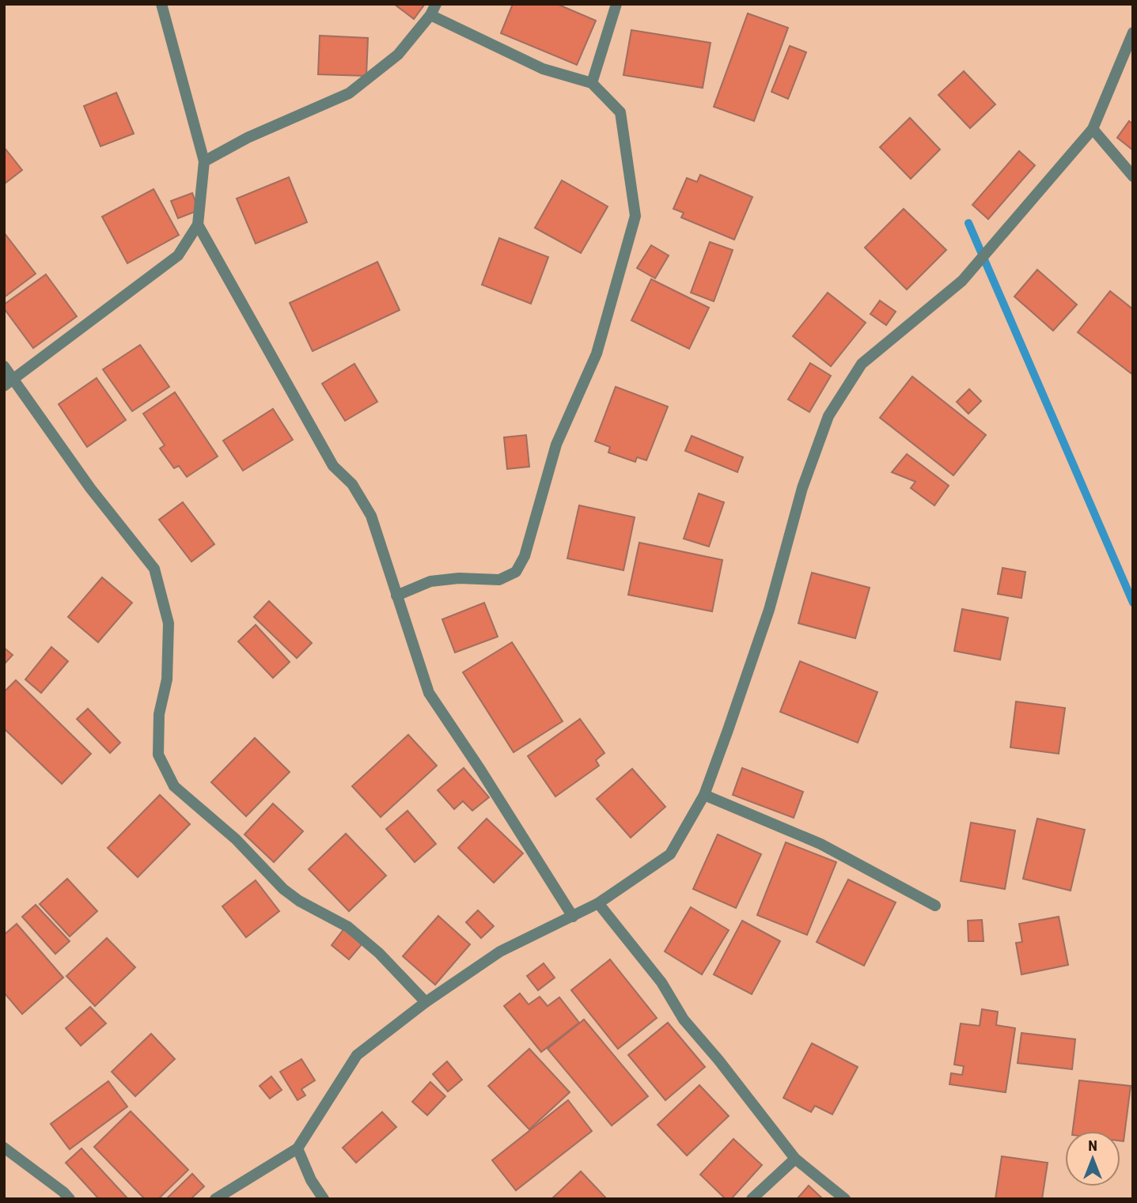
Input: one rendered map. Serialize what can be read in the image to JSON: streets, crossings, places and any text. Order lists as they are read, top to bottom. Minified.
{"north":"top"}
